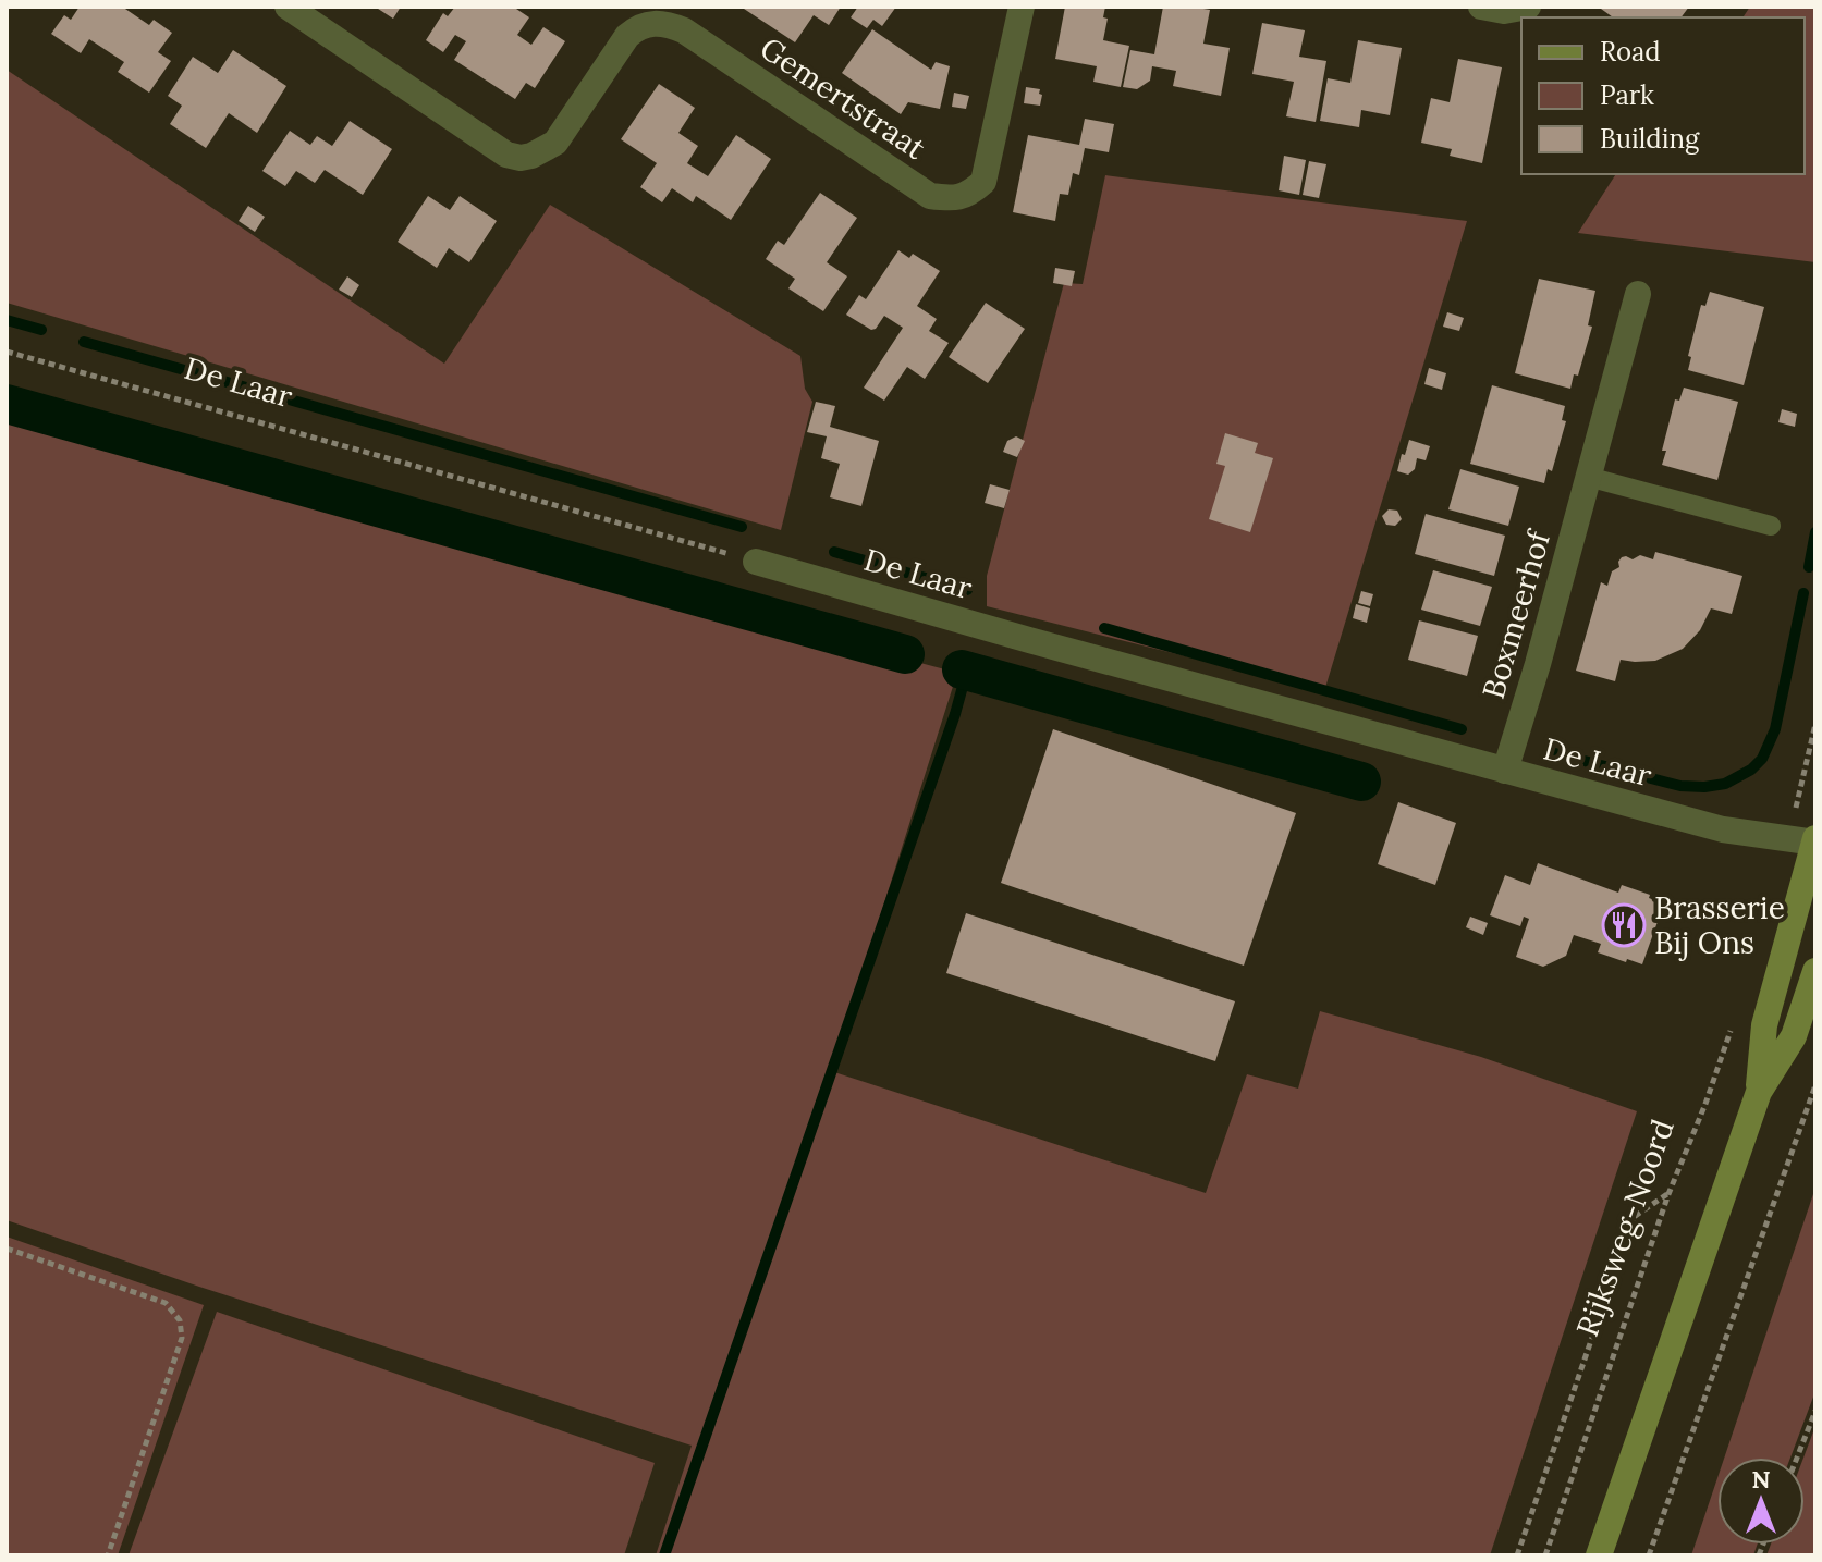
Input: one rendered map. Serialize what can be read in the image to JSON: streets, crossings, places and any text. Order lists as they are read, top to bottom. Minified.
{"streets":{"street":["Gemertstraat","De Laar","Boxmeerhof"],"path":["Rijksweg-Noord"]},"crossings":[["De Laar","Boxmeerhof"]],"places":{"restaurant":["Brasserie Bij Ons"]},"legend":["Road","Park","Building"],"north":"top"}
